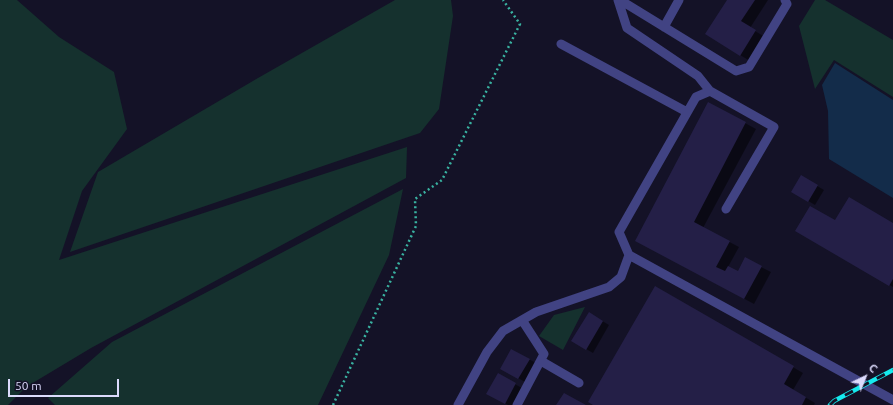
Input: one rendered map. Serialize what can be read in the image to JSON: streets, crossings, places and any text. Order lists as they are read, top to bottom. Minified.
{"scale_bar":"50 m","north":"top right"}
